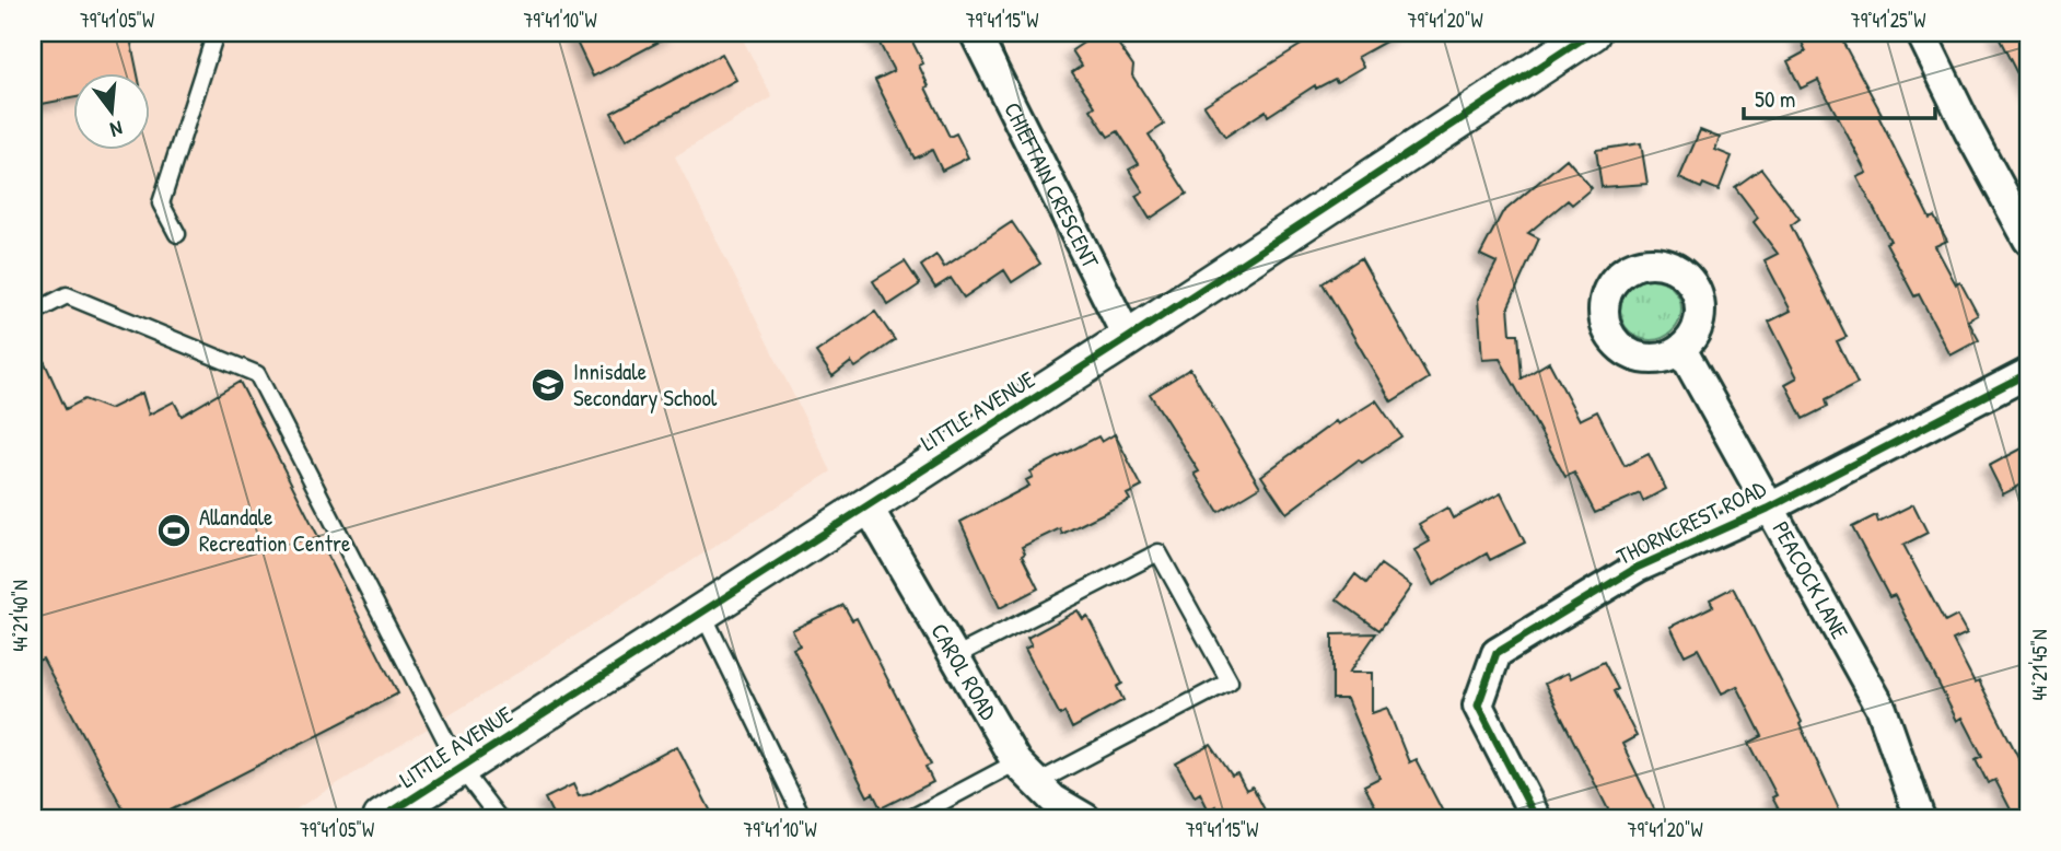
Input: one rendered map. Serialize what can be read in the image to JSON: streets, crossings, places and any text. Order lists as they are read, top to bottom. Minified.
{"streets":{"street":["CHIEFTAIN CRESCENT","LITTLE AVENUE","THORNCREST ROAD","PEACOCK LANE","CAROL ROAD"]},"crossings":[["CHIEFTAIN CRESCENT","LITTLE AVENUE"],["LITTLE AVENUE","CAROL ROAD"],["THORNCREST ROAD","PEACOCK LANE"]],"places":{"school or university":["Innisdale Secondary School"],"sports":["Allandale Recreation Centre"]},"scale_bar":"50 m","north":"bottom","coordinates":["79°41'05\"W","79°41'10\"W","79°41'15\"W","79°41'20\"W","79°41'25\"W","44°21'40\"N","44°21'45\"N"]}
